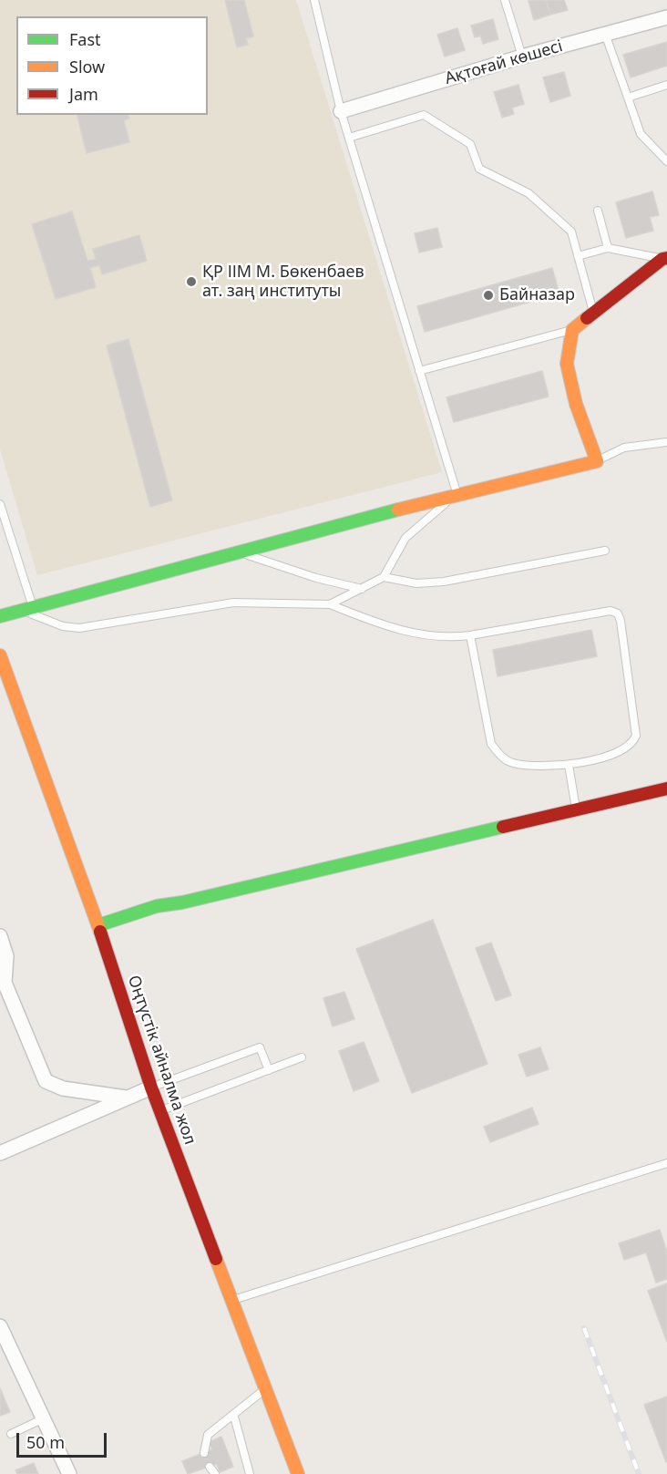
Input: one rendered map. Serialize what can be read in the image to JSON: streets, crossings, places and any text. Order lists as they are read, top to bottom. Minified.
{"streets":{"main road":["Оңтүстік айналма жол"],"street":["Ақтоғай көшесі"]},"places":["ҚР ІІМ М. Бөкенбаев ат. заң институты","Байназар"],"legend":["Fast","Slow","Jam"],"scale_bar":"50 m"}
